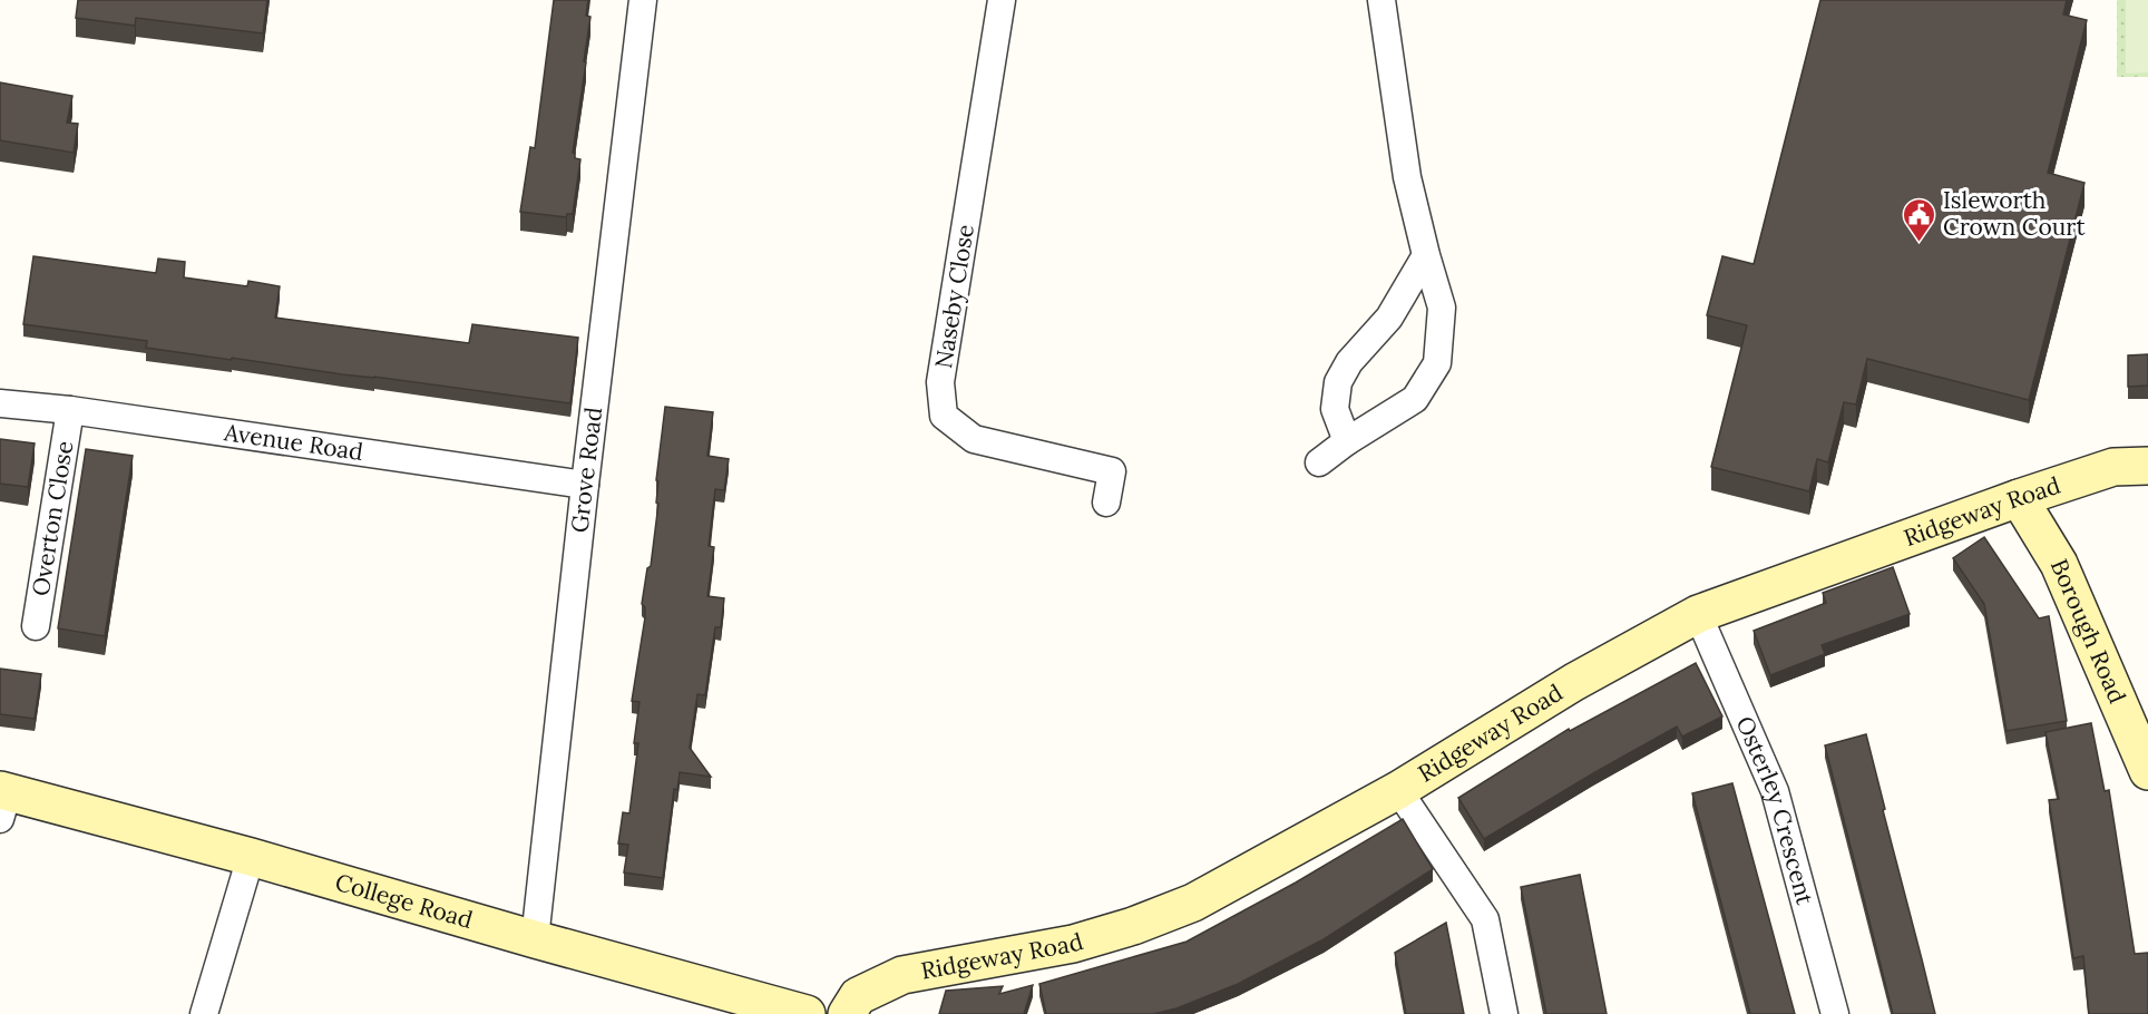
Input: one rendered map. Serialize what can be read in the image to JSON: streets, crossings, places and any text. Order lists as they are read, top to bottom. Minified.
{"streets":{"street":["Naseby Close","Avenue Road","Grove Road","Ridgeway Road","Overton Close","Borough Road","Osterley Crescent","College Road"]},"crossings":[["Avenue Road","Grove Road"],["Avenue Road","Overton Close"],["Grove Road","College Road"],["Ridgeway Road","Borough Road"],["Ridgeway Road","Osterley Crescent"]],"places":{"public building":["Isleworth Crown Court"]}}
